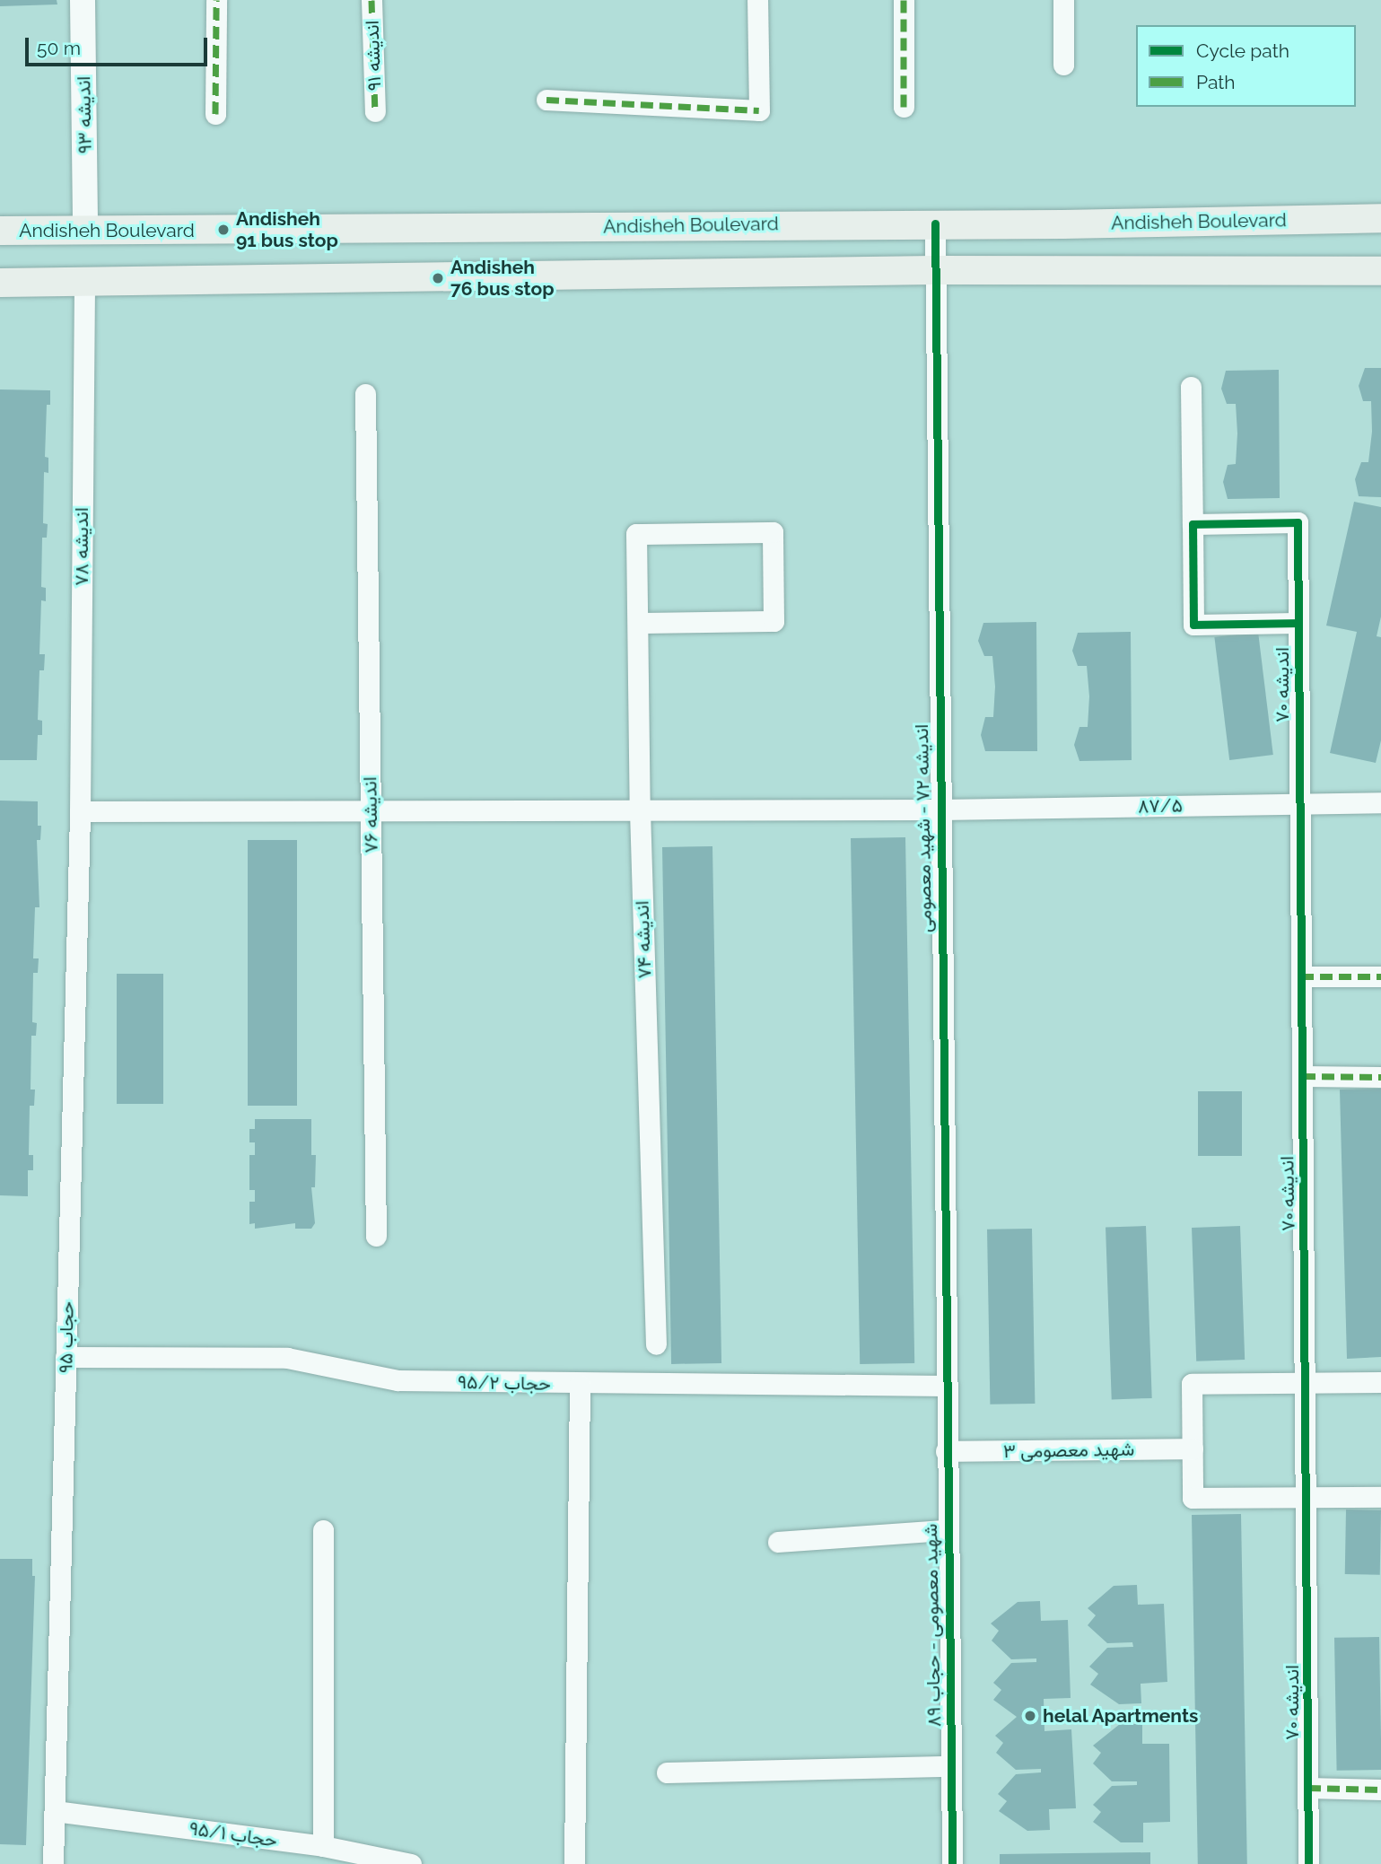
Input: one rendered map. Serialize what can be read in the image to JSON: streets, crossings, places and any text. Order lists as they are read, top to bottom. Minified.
{"streets":{"main road":["Andisheh Boulevard"],"street":["اندیشه ۹۱","اندیشه ۹۳","اندیشه ۷۸","اندیشه ۷۰","۸۷/۵","اندیشه ۷۶","اندیشه ۷۲ - شهید معصومی","اندیشه ۷۴","حجاب ۹۵","حجاب ۹۵/۲","شهید معصومی ۳","شهید معصومی - حجاب ۸۹","حجاب ۹۵/۱"]},"crossings":[["اندیشه ۹۳","Andisheh Boulevard"],["Andisheh Boulevard","اندیشه ۷۲ - شهید معصومی"],["اندیشه ۷۸","۸۷/۵"],["اندیشه ۷۸","حجاب ۹۵"],["اندیشه ۷۰","۸۷/۵"],["۸۷/۵","اندیشه ۷۶"],["۸۷/۵","اندیشه ۷۲ - شهید معصومی"],["۸۷/۵","اندیشه ۷۴"],["۸۷/۵","حجاب ۹۵"],["اندیشه ۷۲ - شهید معصومی","حجاب ۹۵/۲"],["اندیشه ۷۲ - شهید معصومی","شهید معصومی - حجاب ۸۹"],["حجاب ۹۵","حجاب ۹۵/۲"],["حجاب ۹۵","حجاب ۹۵/۱"],["حجاب ۹۵/۲","شهید معصومی - حجاب ۸۹"],["شهید معصومی ۳","شهید معصومی - حجاب ۸۹"]],"places":["Andisheh 91 bus stop","Andisheh 76 bus stop","helal Apartments"],"legend":["Cycle path","Path"],"scale_bar":"50 m"}
